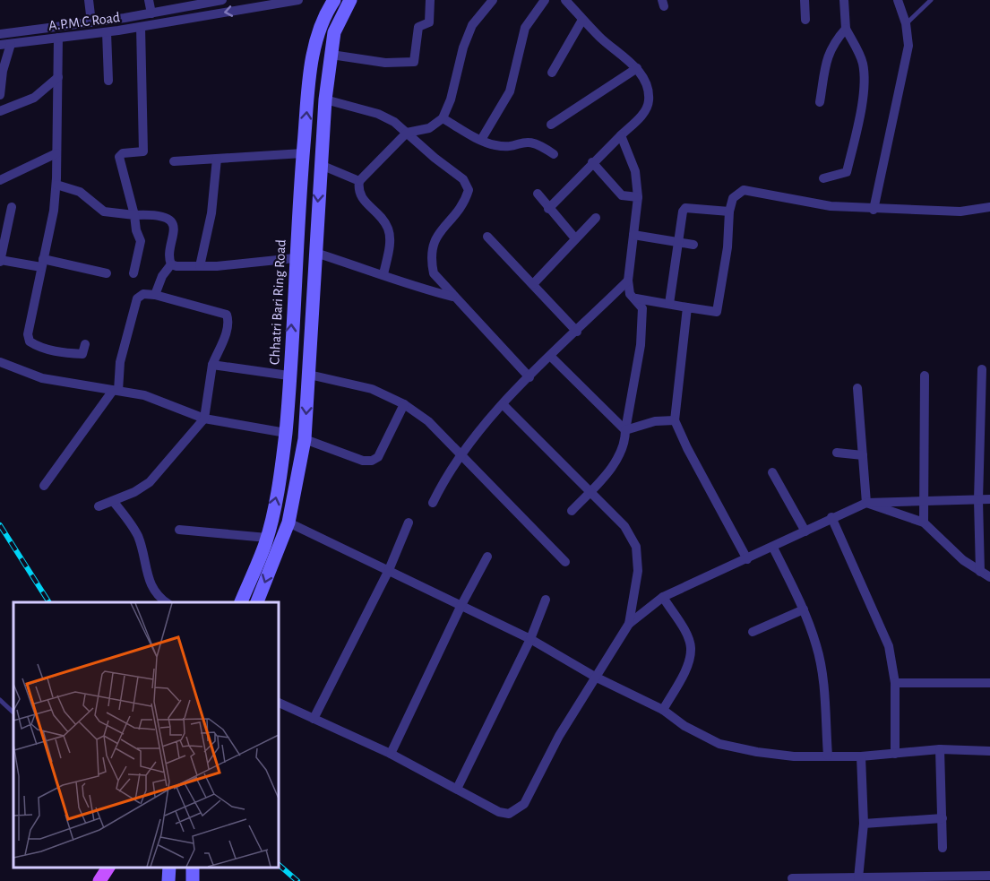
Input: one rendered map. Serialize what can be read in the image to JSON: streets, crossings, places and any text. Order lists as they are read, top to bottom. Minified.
{"streets":{"main road":["Chhatri Bari Ring Road"],"street":["A.P.M.C Road"]}}
